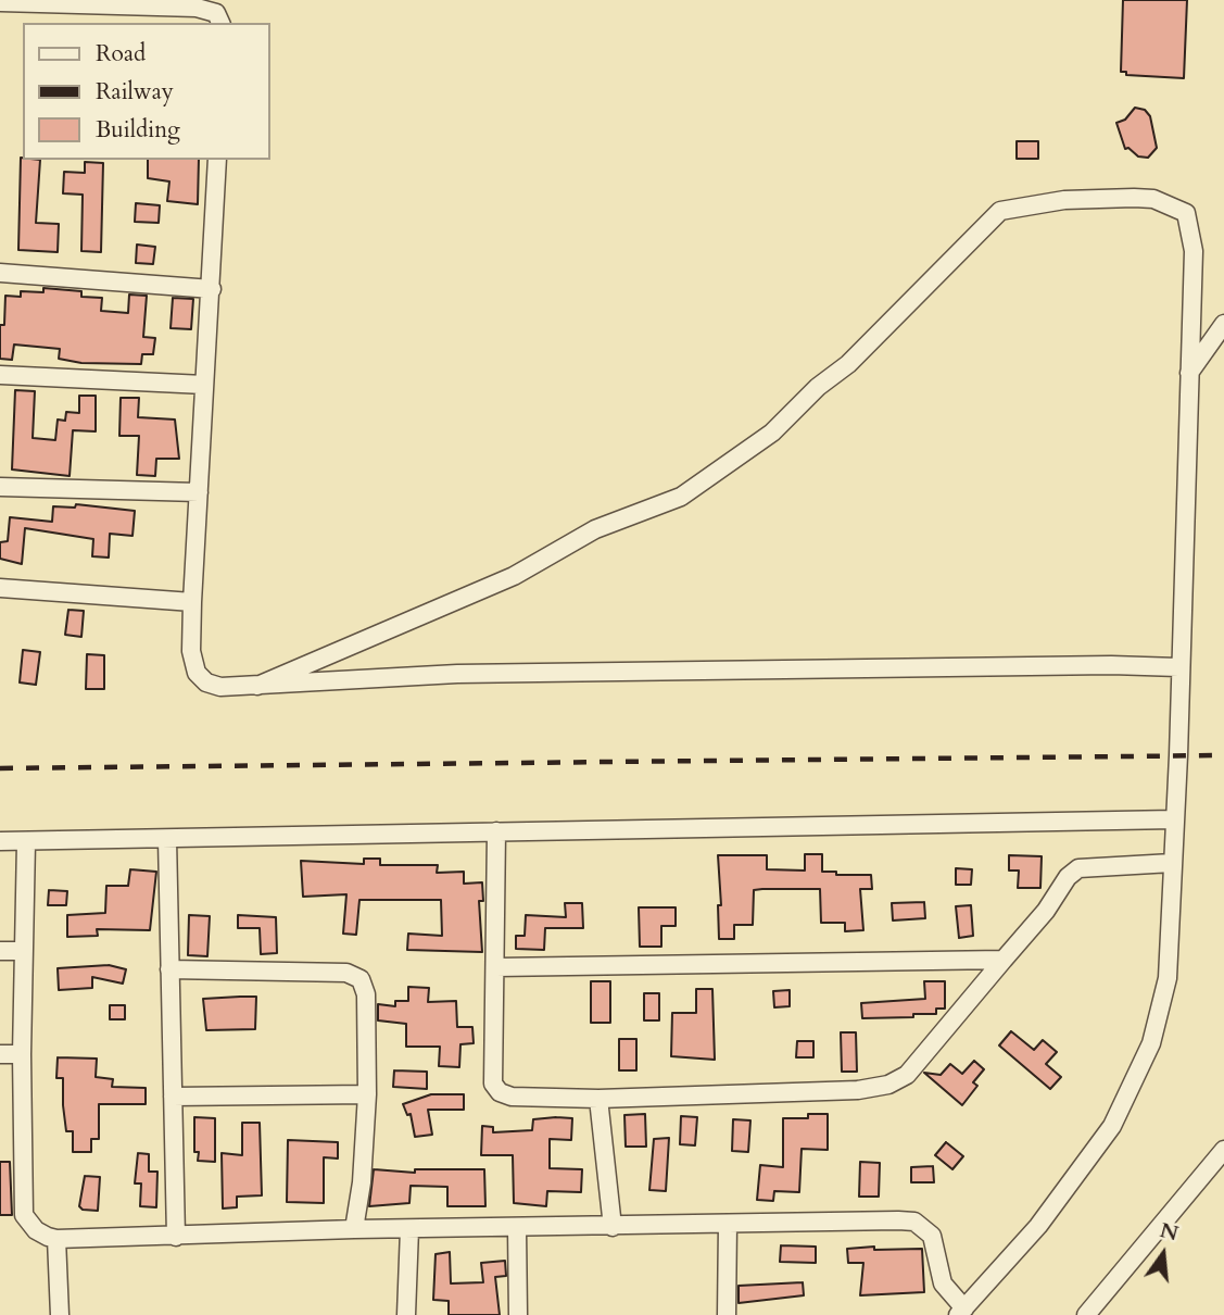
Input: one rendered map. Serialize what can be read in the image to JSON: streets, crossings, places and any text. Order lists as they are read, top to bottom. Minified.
{"legend":["Road","Railway","Building"],"north":"top"}
